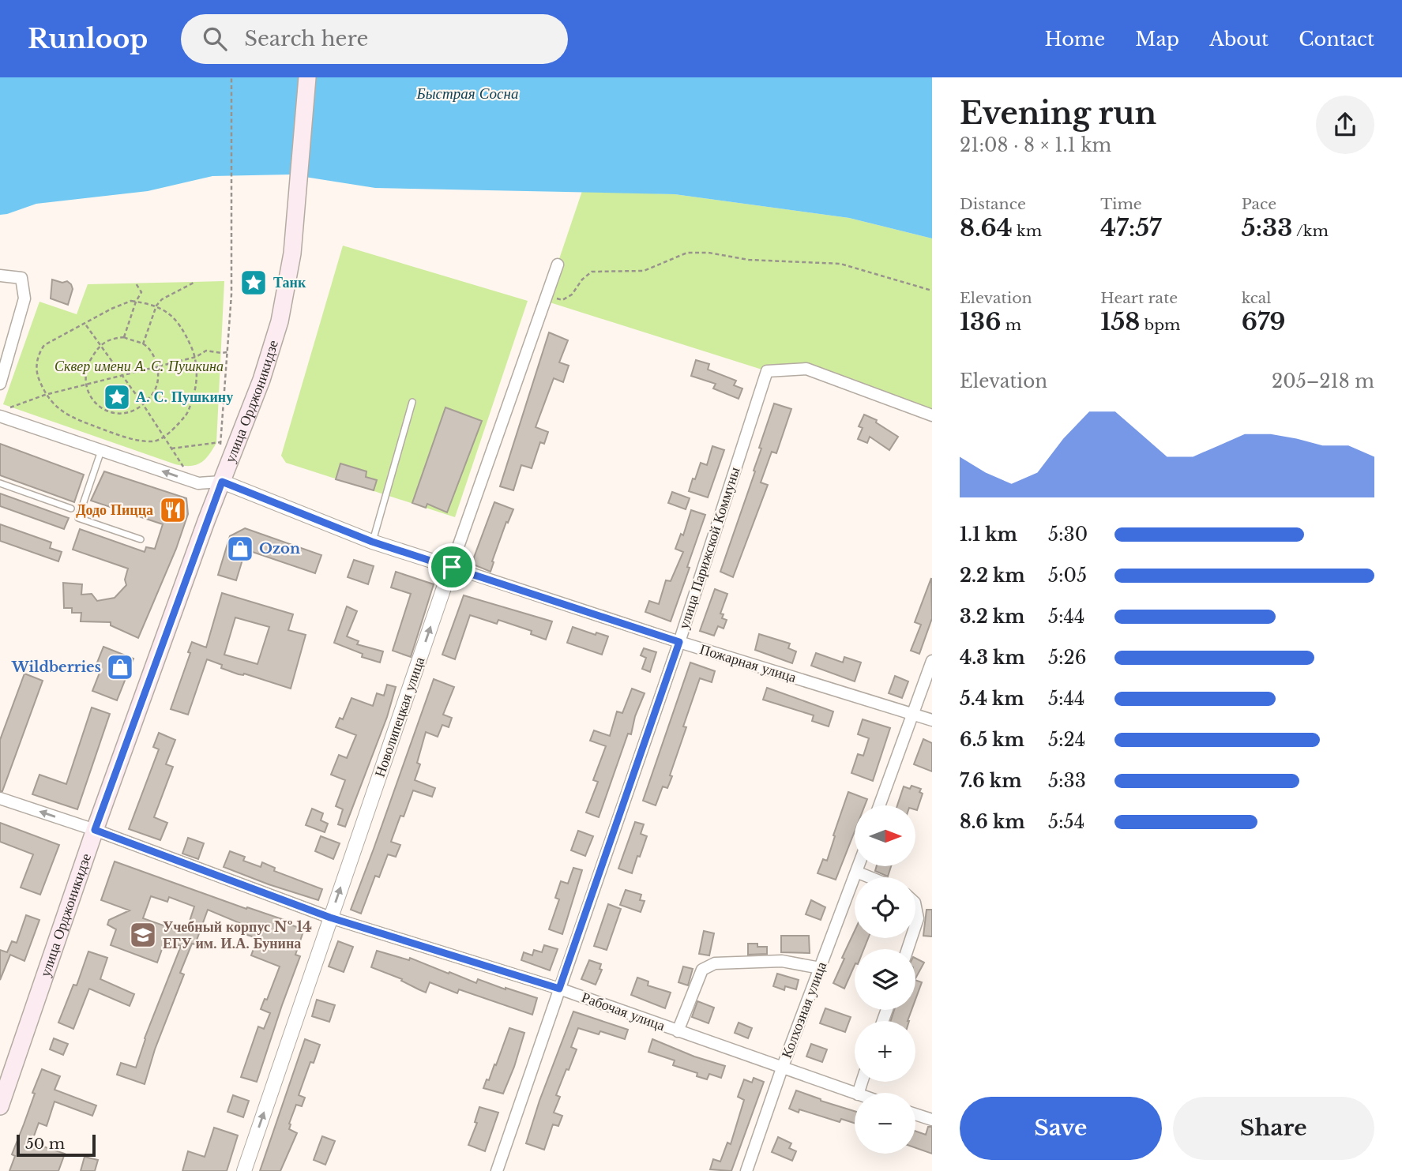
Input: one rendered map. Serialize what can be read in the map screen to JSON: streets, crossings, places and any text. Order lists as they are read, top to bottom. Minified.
{"streets":{"main road":["улица Орджоникидзе"],"street":["улица Парижской Коммуны","Пожарная улица","Новолипецкая улица","Колхозная улица","Рабочая улица"]},"crossings":[["улица Орджоникидзе","Пожарная улица"],["улица Орджоникидзе","Рабочая улица"],["улица Парижской Коммуны","Пожарная улица"],["улица Парижской Коммуны","Рабочая улица"],["Пожарная улица","Новолипецкая улица"],["Новолипецкая улица","Рабочая улица"],["Колхозная улица","Рабочая улица"]],"one_way":["Новолипецкая улица"],"water":["Быстрая Сосна"],"parks":["Сквер имени А. С. Пушкина"],"places":{"place":["Танк","А. С. Пушкину"],"restaurant":["Додо Пицца"],"shop":["Ozon","Wildberries"],"school or university":["Учебный корпус № 14 ЕГУ им. И.А. Бунина"]},"scale_bar":"50 m","north":"right","page":{"header":"Runloop","search":"Search here","nav":["Home","Map","About","Contact"],"heading":["Evening run","21:08 · 8 × 1.1 km"],"stats":[["Distance","8.64 km"],["Time","47:57"],["Pace","5:33 /km"],["Elevation","136 m"],["Heart rate","158 bpm"],["kcal","679"]],"chart":["Elevation","205–218 m"],"list":[{"name":"1.1 km","note":"5:30"},{"name":"2.2 km","note":"5:05"},{"name":"3.2 km","note":"5:44"},{"name":"4.3 km","note":"5:26"},{"name":"5.4 km","note":"5:44"},{"name":"6.5 km","note":"5:24"},{"name":"7.6 km","note":"5:33"},{"name":"8.6 km","note":"5:54"}],"map_buttons":["+","−"],"buttons":["Save","Share"],"scale":"50 m"}}
